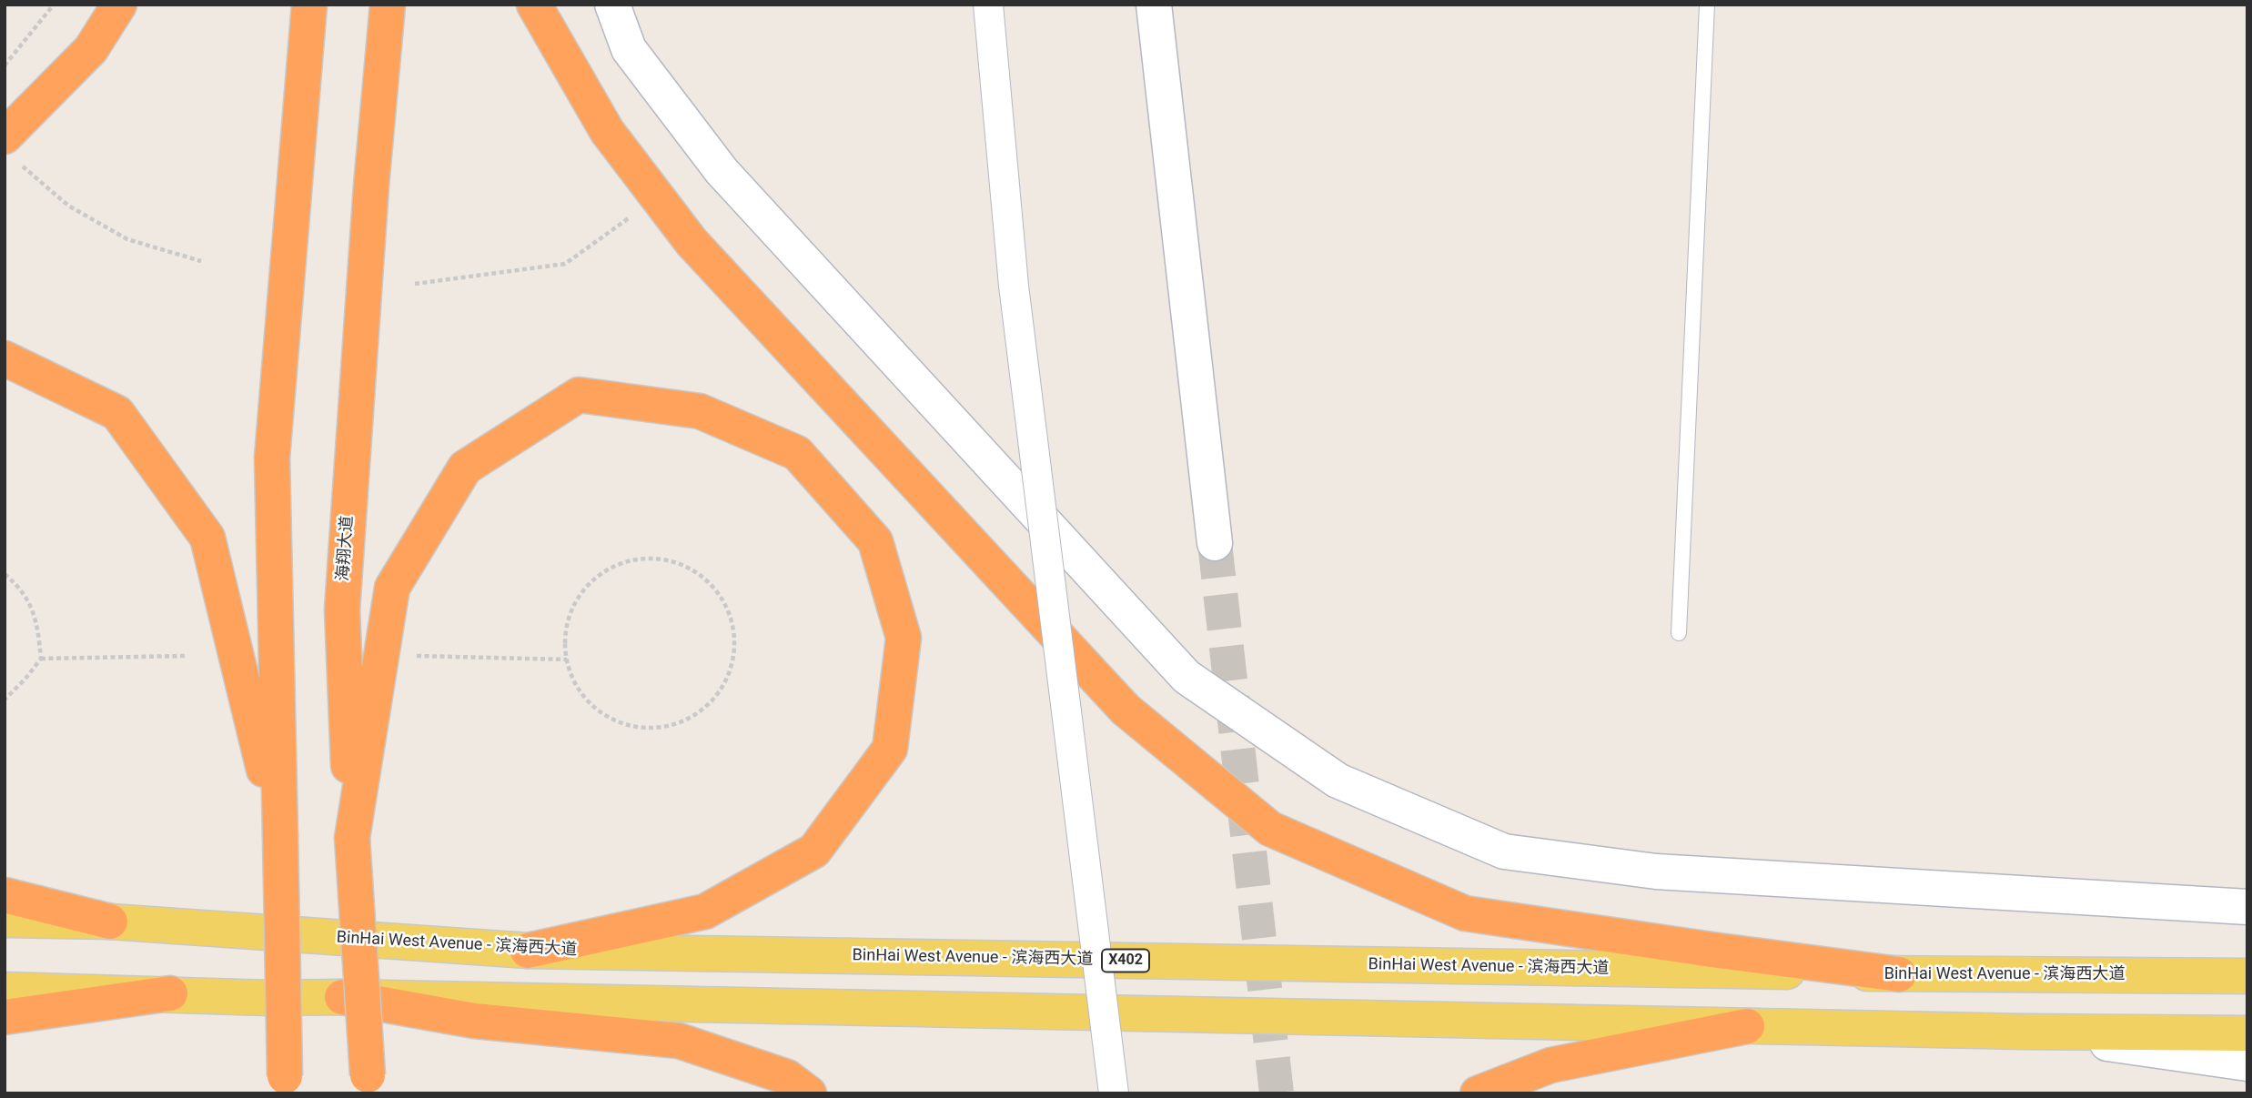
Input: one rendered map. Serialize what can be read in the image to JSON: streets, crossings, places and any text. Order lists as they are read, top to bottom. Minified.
{"streets":{"highway":["海翔大道"],"main road":["BinHai West Avenue - 滨海西大道","X402"]}}
